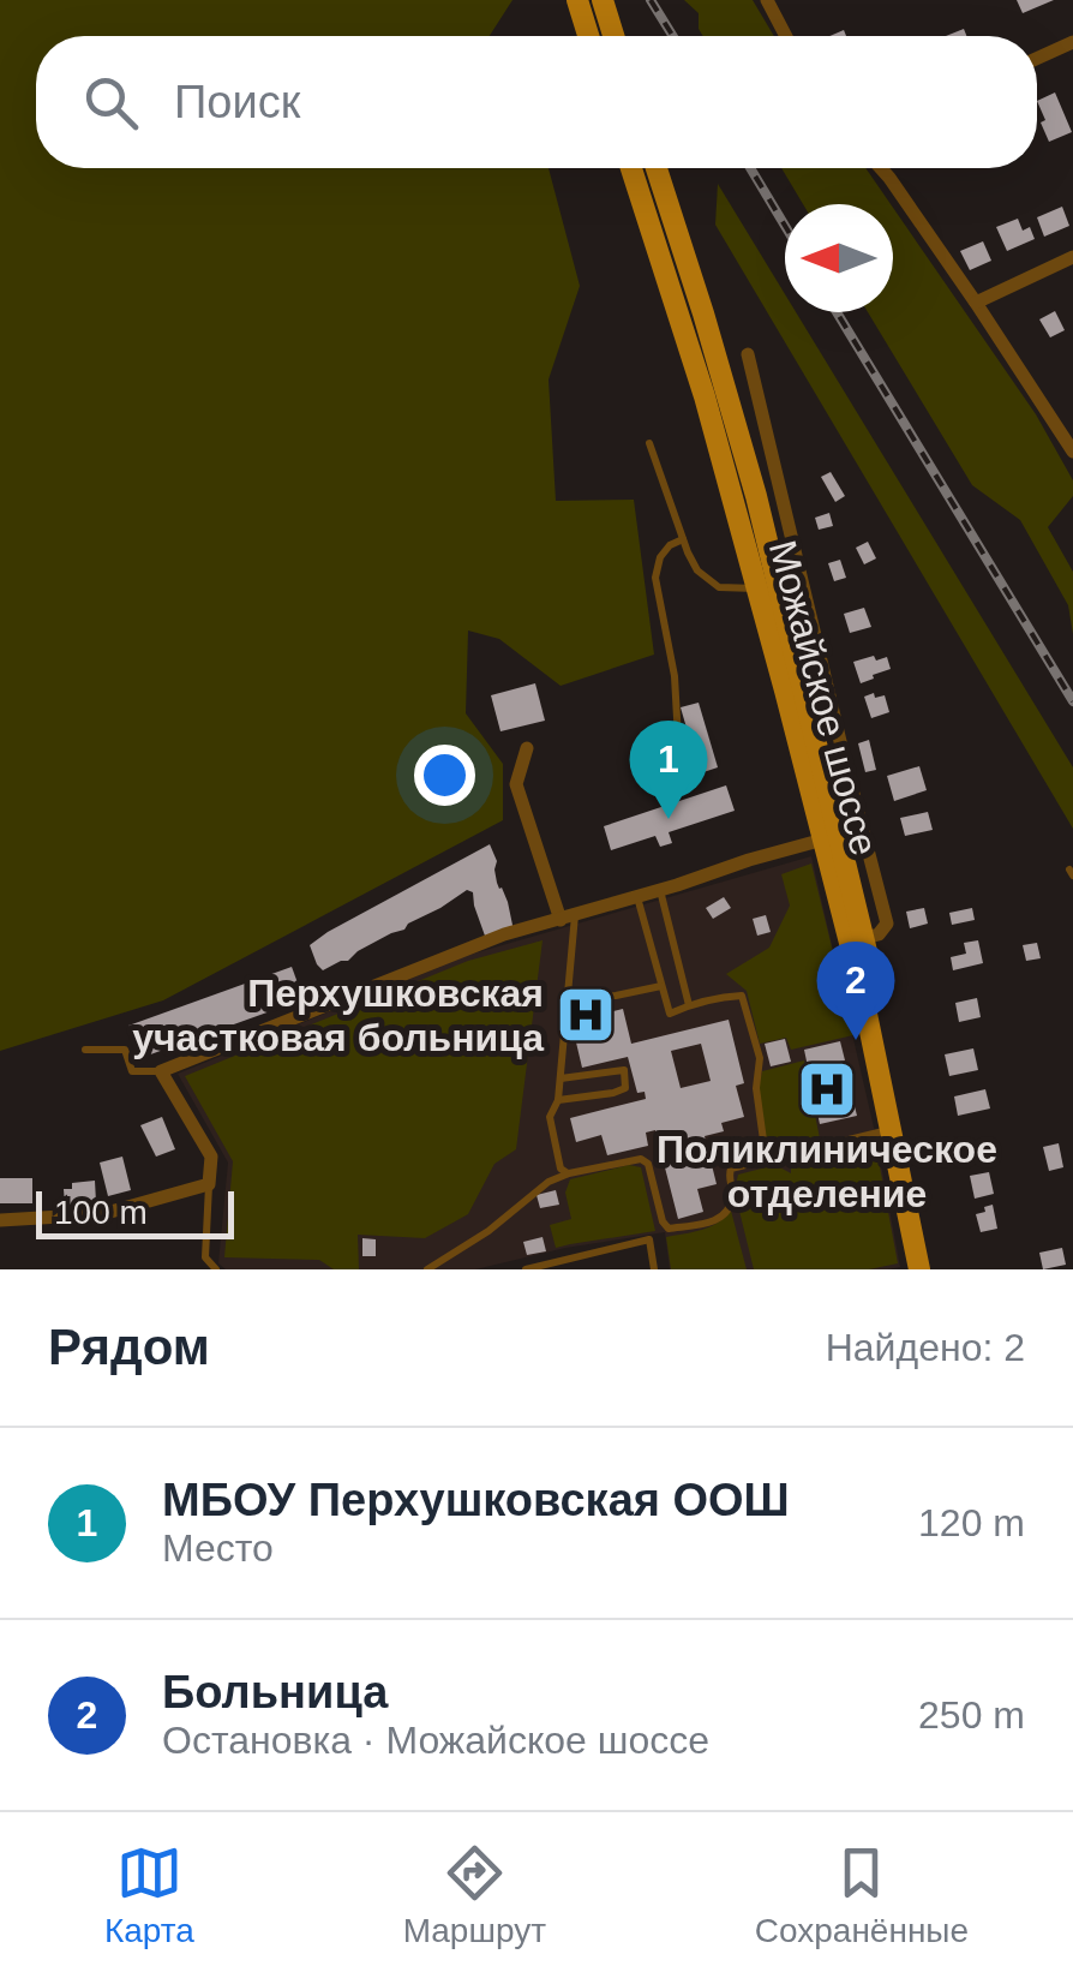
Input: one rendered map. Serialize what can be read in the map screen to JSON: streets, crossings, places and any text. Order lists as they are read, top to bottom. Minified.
{"streets":{"main road":["Можайское шоссе"]},"places":{"hospital":["Перхушковская участковая больница","Поликлиническое отделение"]},"scale_bar":"100 m","north":"left","page":{"search":"Поиск","pins":["1","2"],"scale":"100 m","heading":["Рядом","Найдено: 2"],"list":[{"mark":"1","name":"МБОУ Перхушковская ООШ","note":"Место","value":"120 m"},{"mark":"2","name":"Больница","note":"Остановка · Можайское шоссе","value":"250 m"}],"nav":["Карта","Маршрут","Сохранённые"]}}
